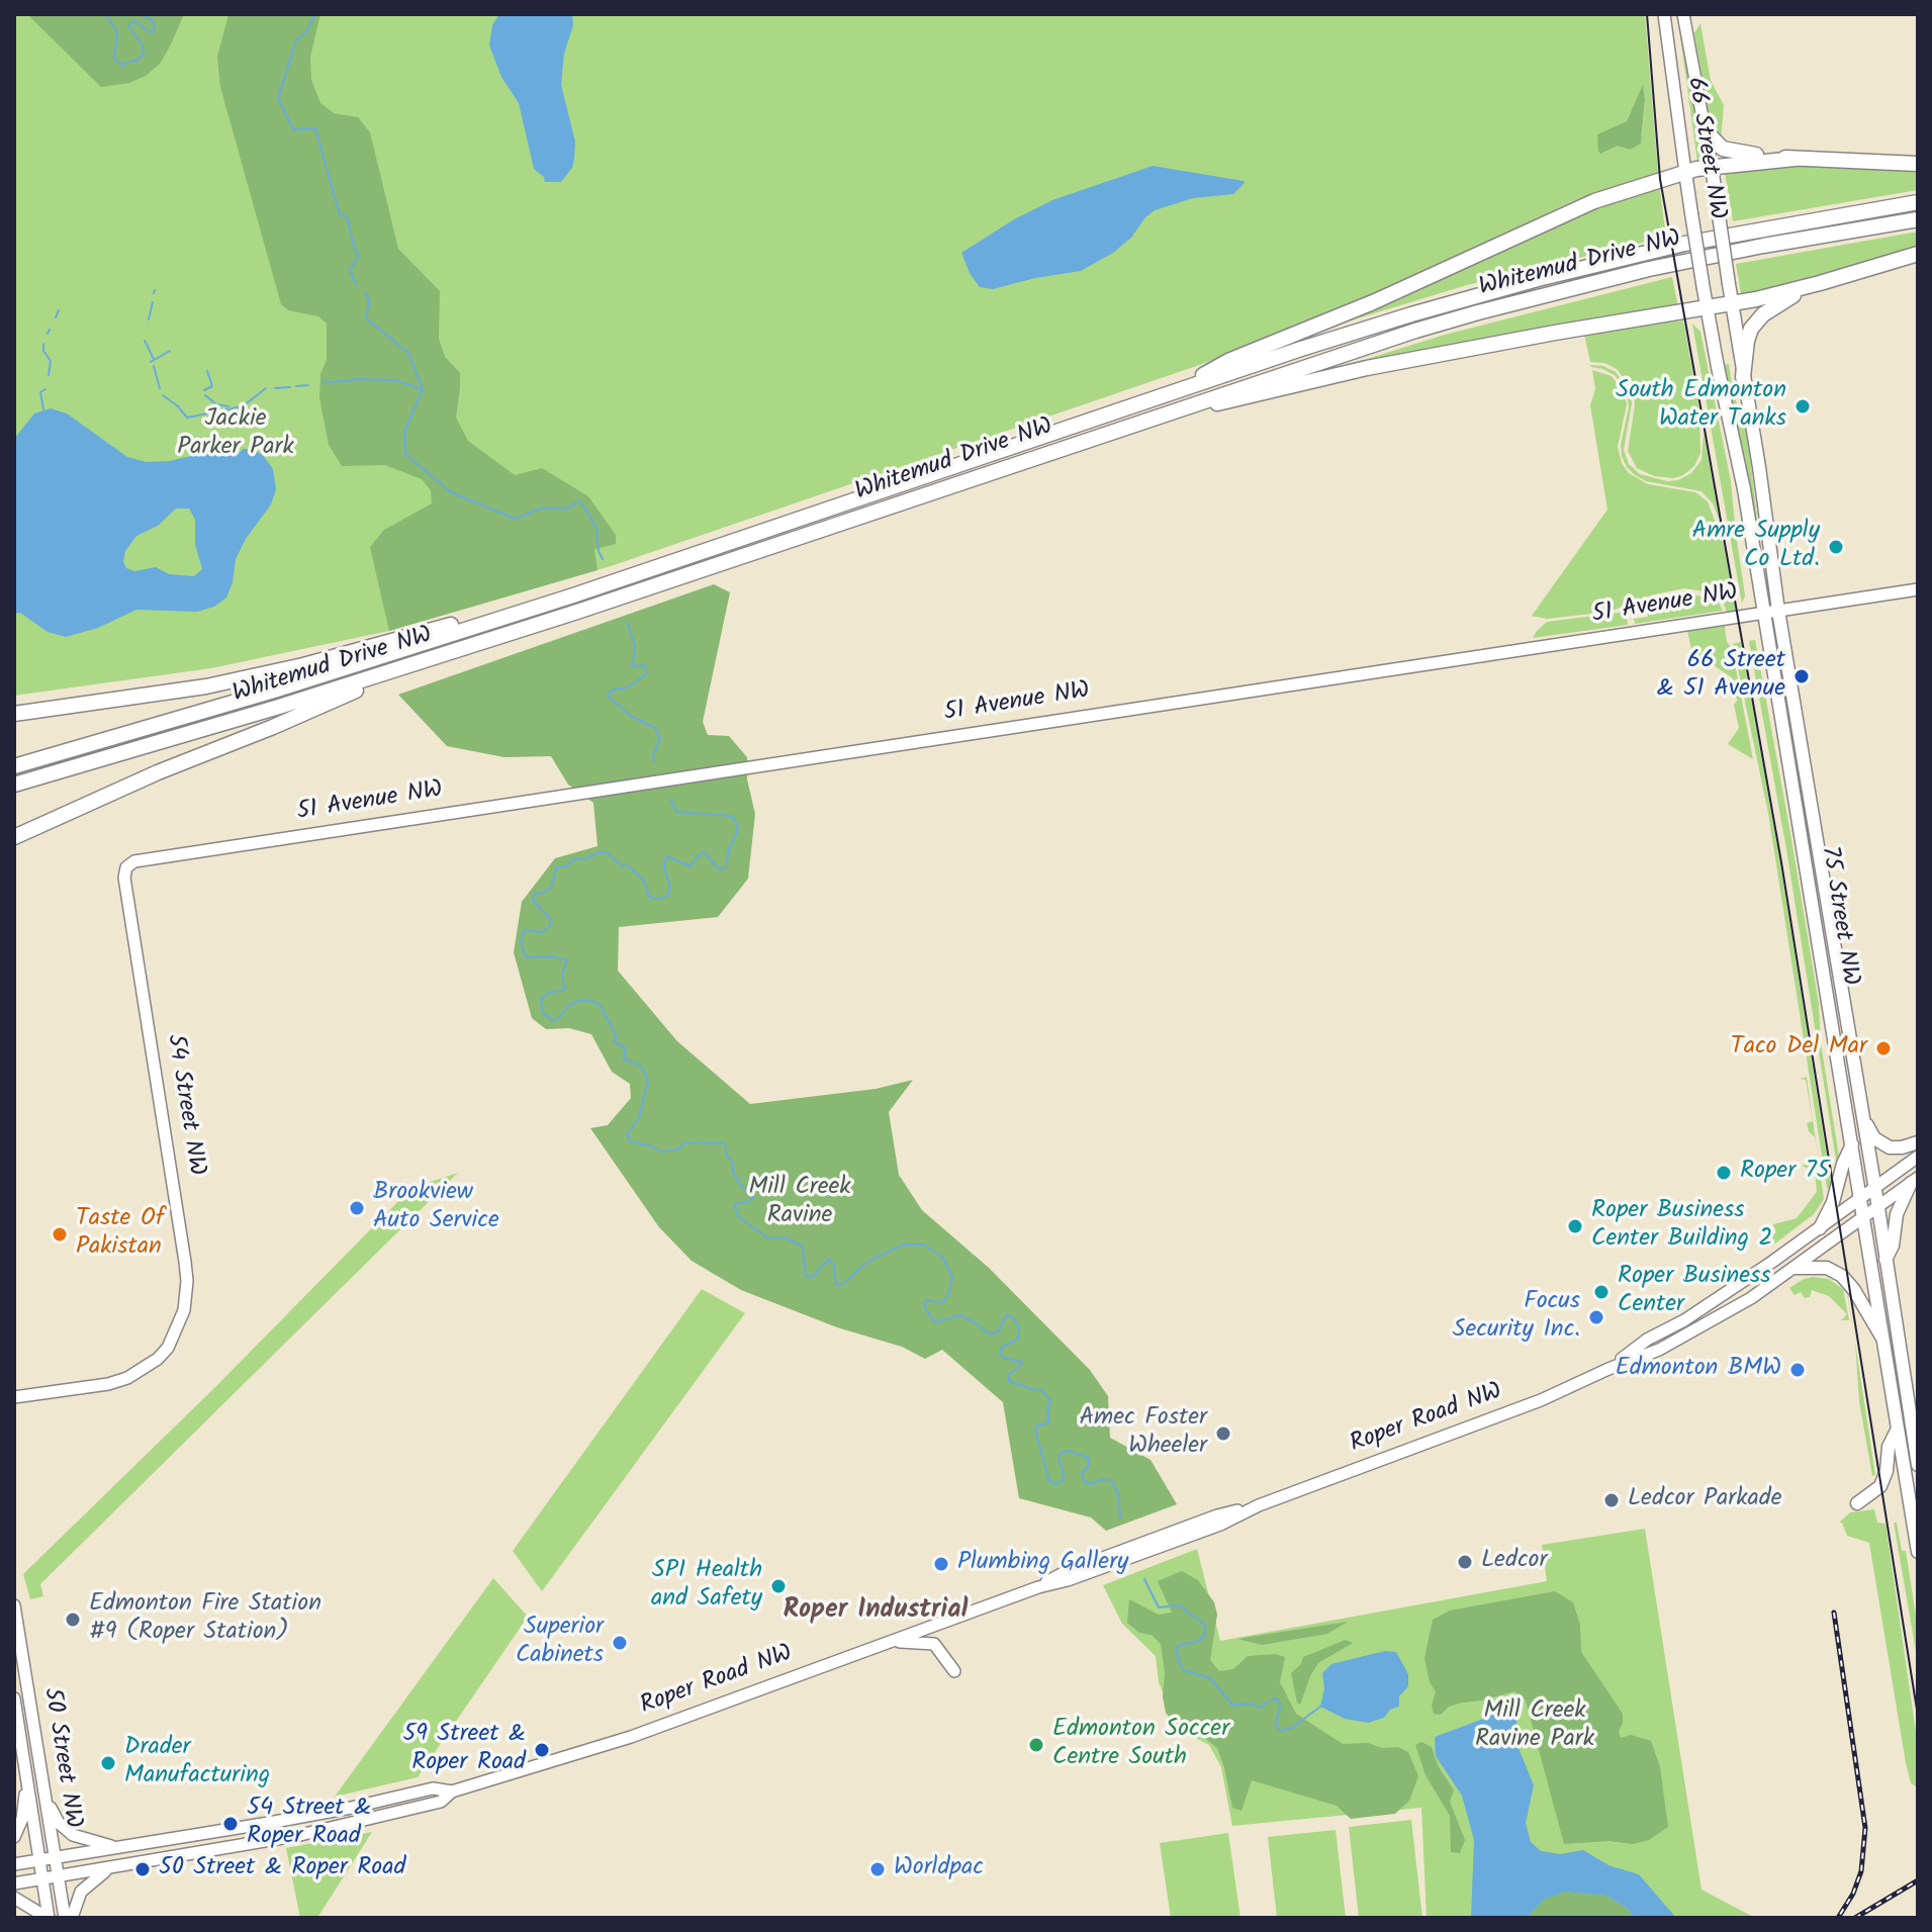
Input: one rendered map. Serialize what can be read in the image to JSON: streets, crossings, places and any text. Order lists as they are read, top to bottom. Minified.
{"streets":{"highway":["Whitemud Drive NW"],"main road":["66 Street NW","51 Avenue NW","75 Street NW","54 Street NW","Roper Road NW","50 Street NW"]},"crossings":[["66 Street NW","75 Street NW"],["51 Avenue NW","75 Street NW"],["51 Avenue NW","54 Street NW"],["75 Street NW","Roper Road NW"],["Roper Road NW","50 Street NW"]],"districts":["Roper Industrial"],"parks":["Jackie Parker Park","Mill Creek Ravine","Mill Creek Ravine Park"],"places":["South Edmonton Water Tanks","Amre Supply Co Ltd.","66 Street & 51 Avenue","Taco Del Mar","Roper 75","Brookview Auto Service","Roper Business Center Building 2","Taste Of Pakistan","Roper Business Center","Focus Security Inc.","Edmonton BMW","Amec Foster Wheeler","Ledcor Parkade","Ledcor","Plumbing Gallery","SPI Health and Safety","Edmonton Fire Station #9 (Roper Station)","Superior Cabinets","Edmonton Soccer Centre South","59 Street & Roper Road","Drader Manufacturing","54 Street & Roper Road","50 Street & Roper Road","Worldpac"]}
